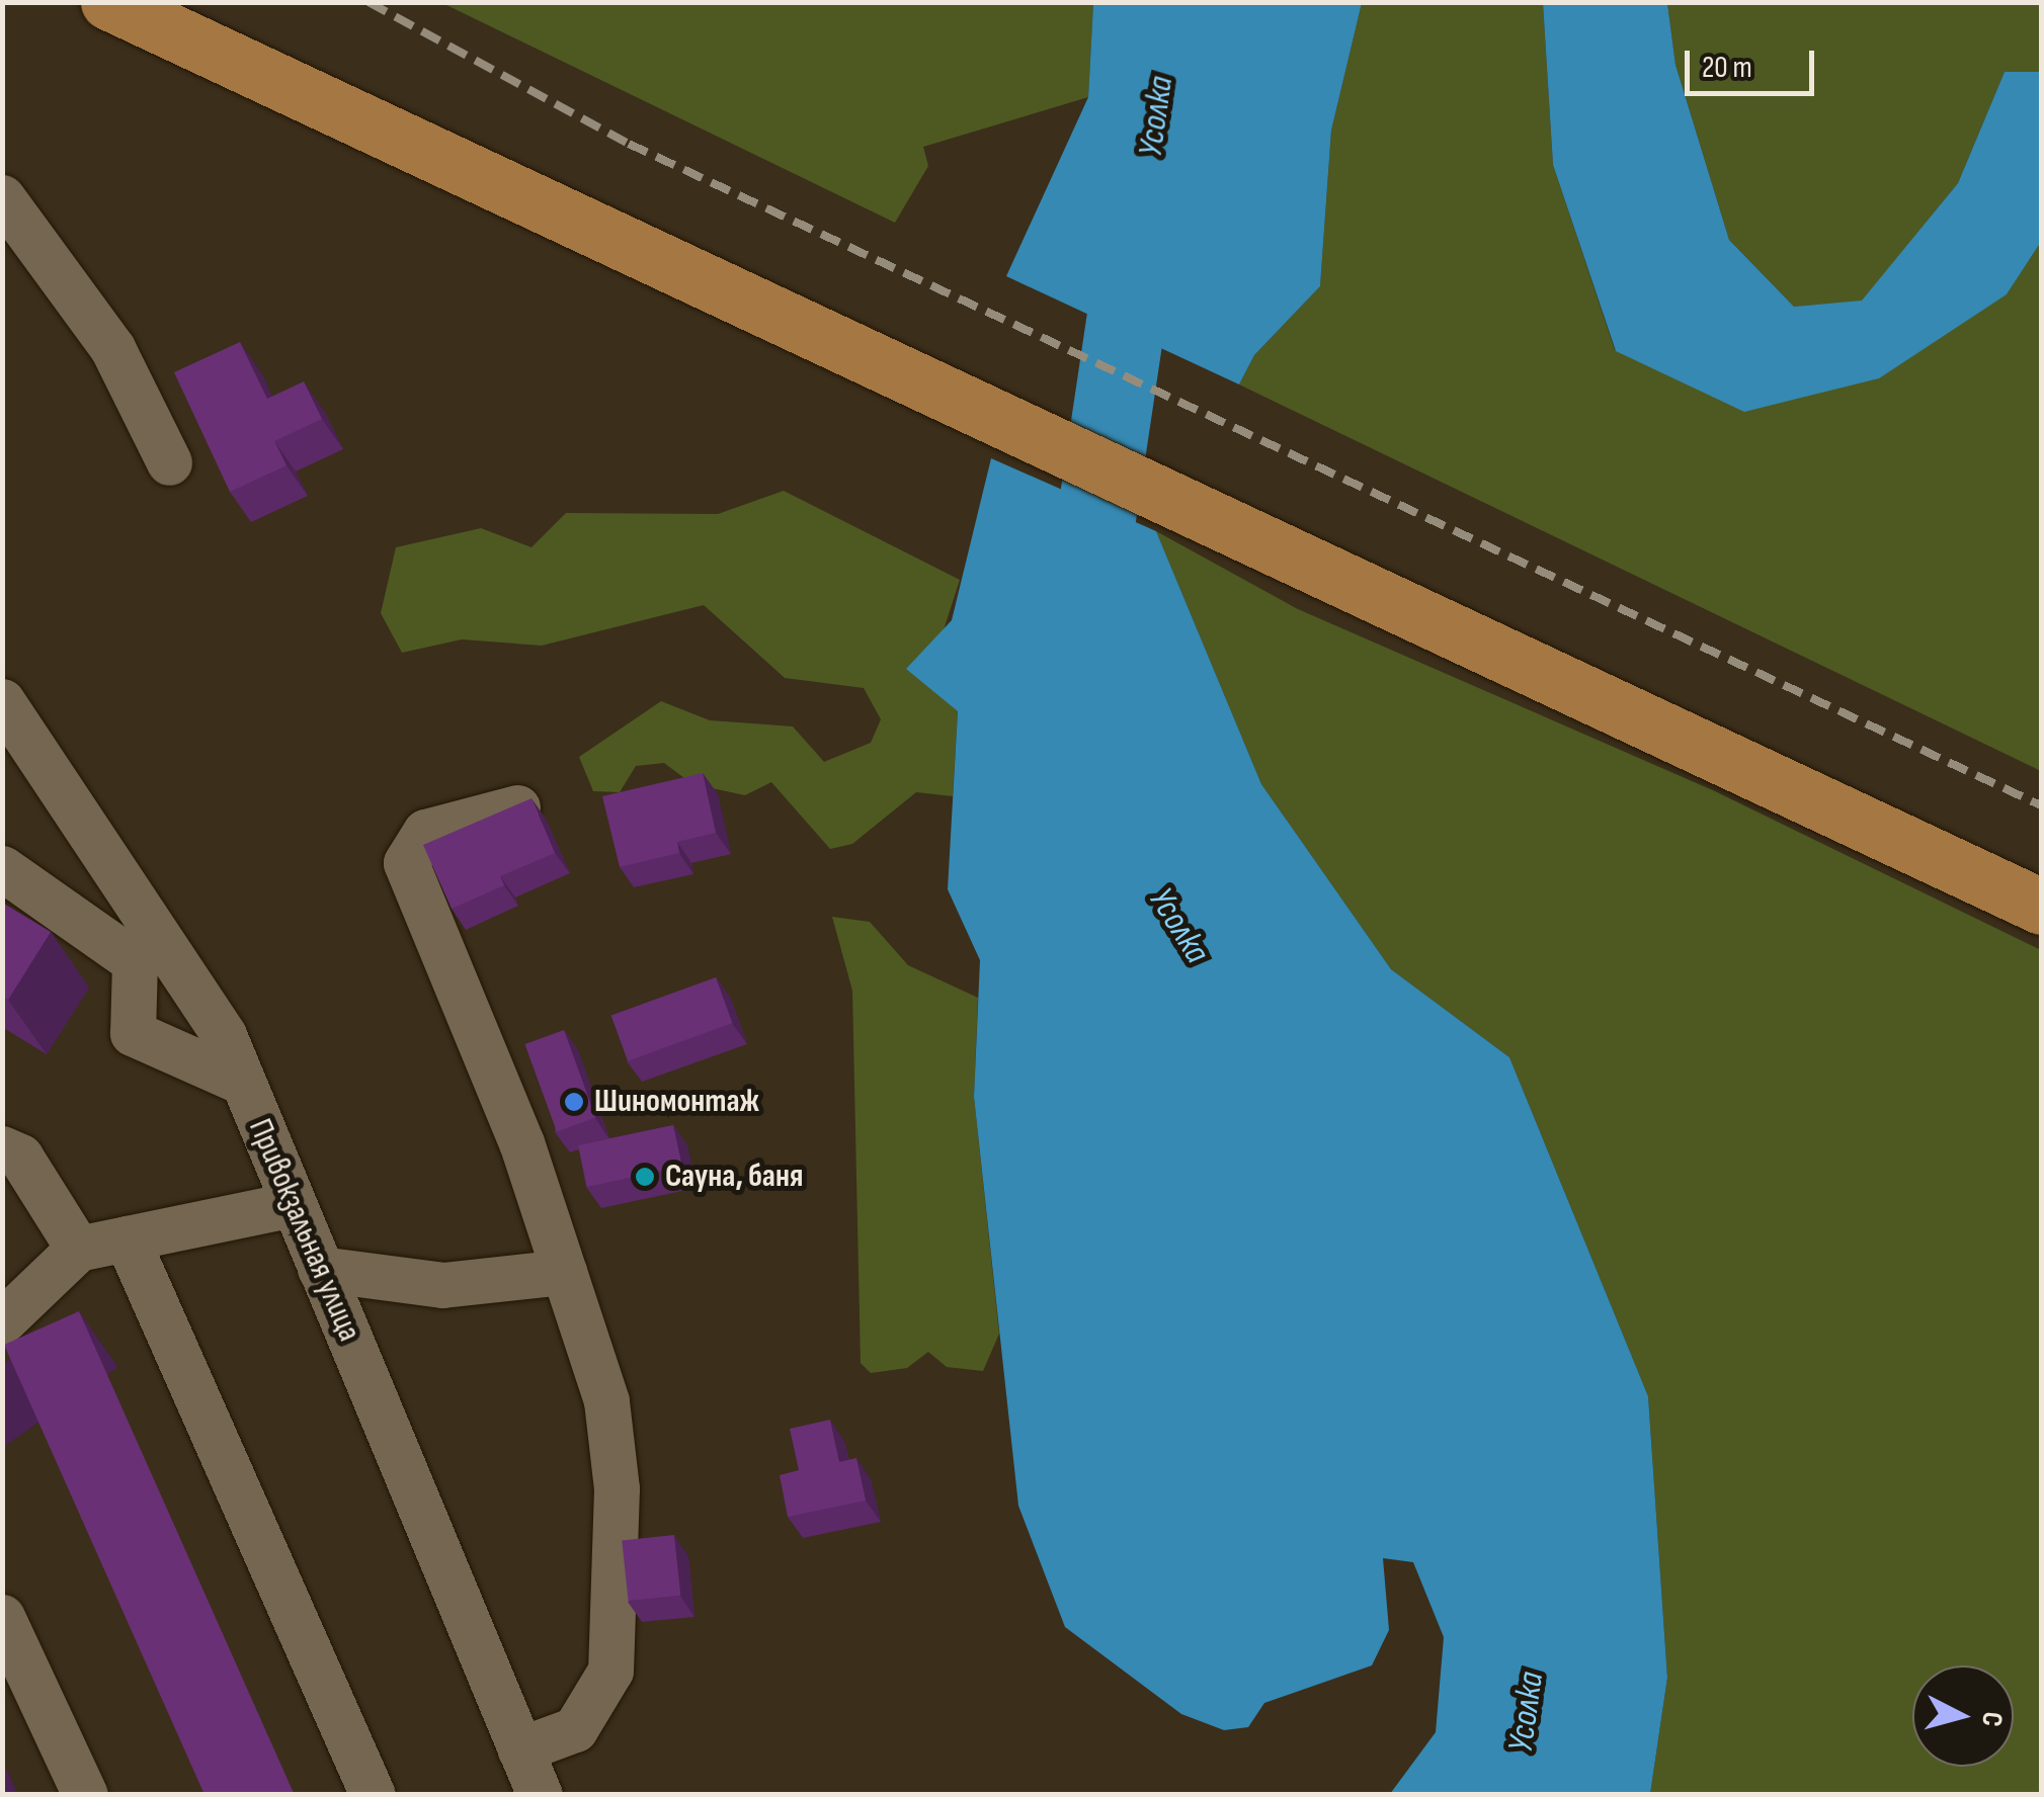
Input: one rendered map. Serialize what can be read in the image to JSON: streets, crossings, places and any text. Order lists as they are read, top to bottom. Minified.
{"streets":{"street":["Привокзальная улица"]},"water":["Усолка"],"places":["Шиномонтаж","Сауна, баня"],"scale_bar":"20 m","north":"right"}
